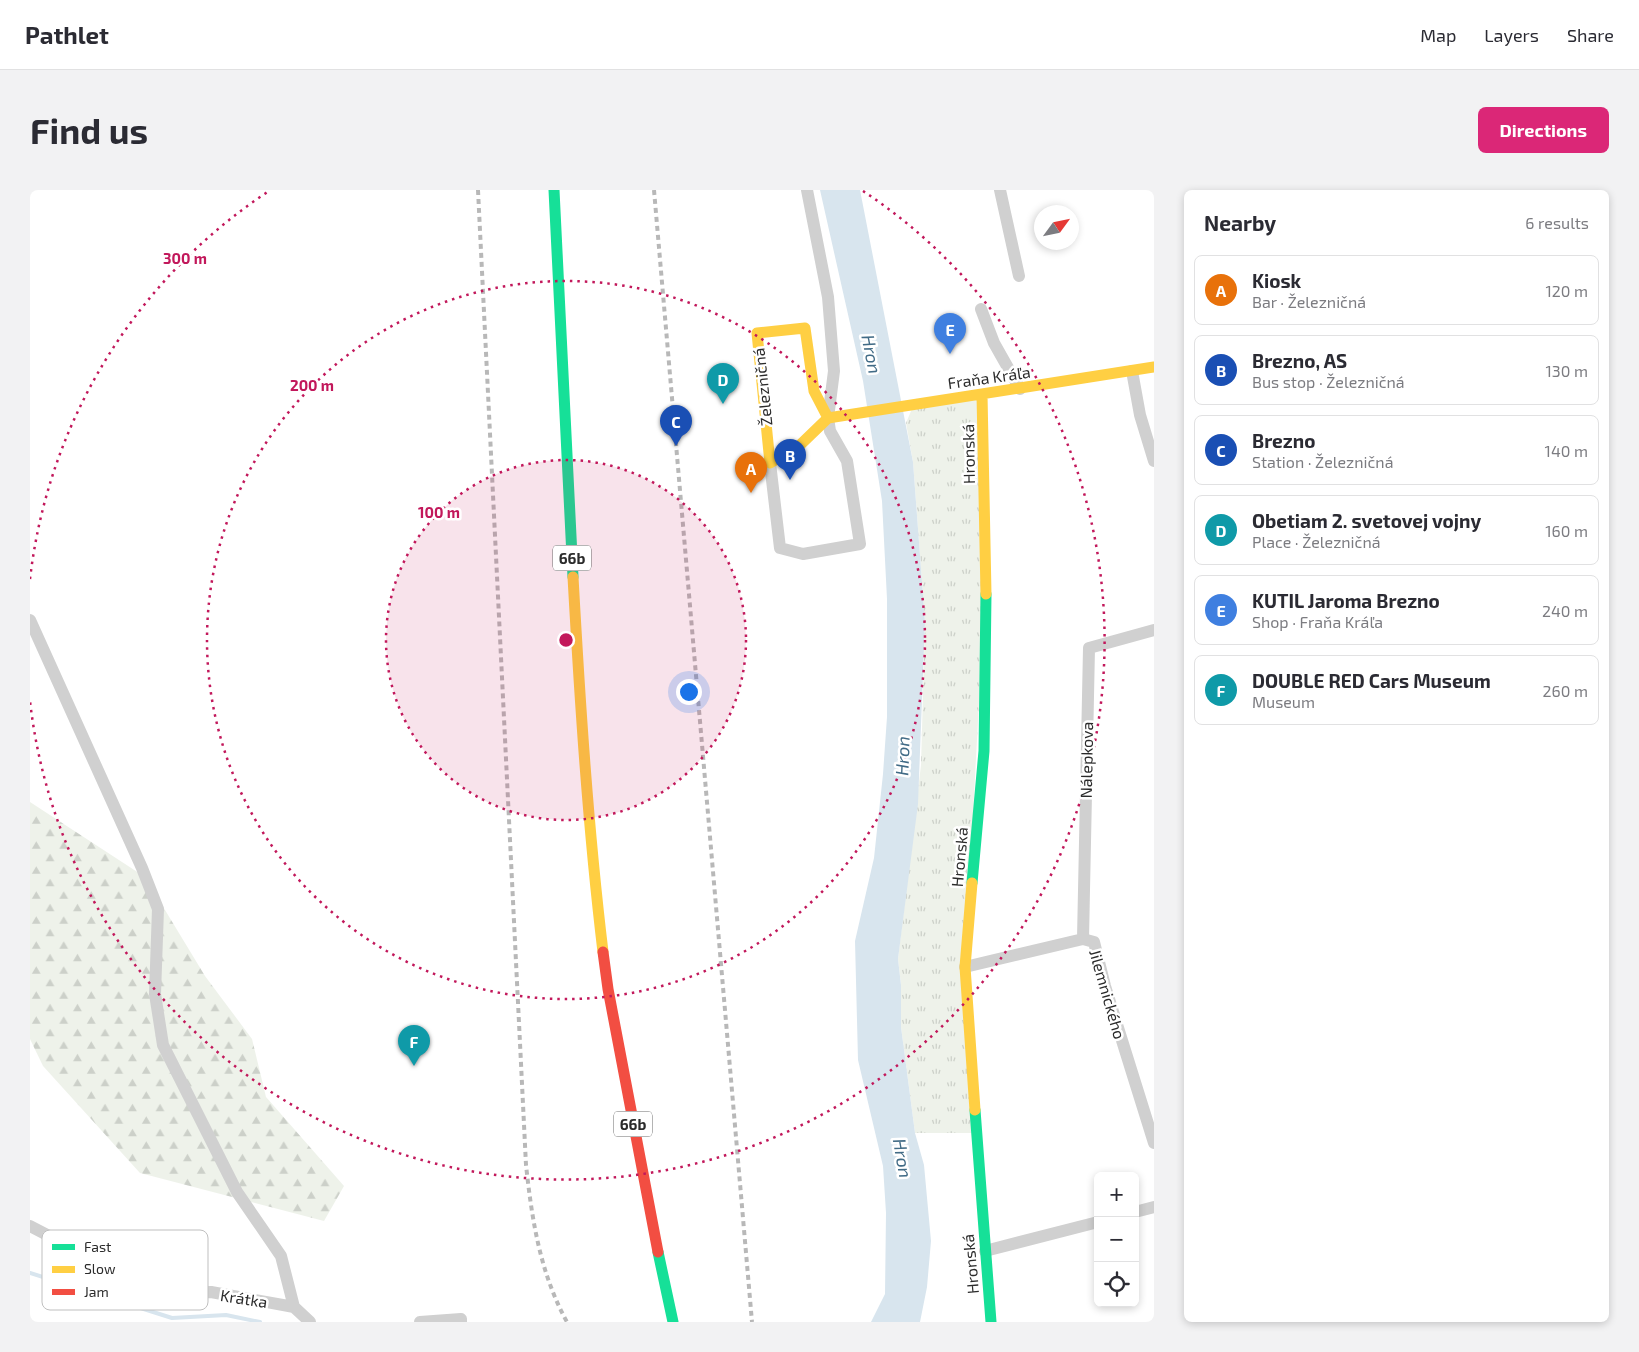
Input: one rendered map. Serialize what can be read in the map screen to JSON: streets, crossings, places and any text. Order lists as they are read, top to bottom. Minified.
{"streets":{"street":["Fraňa Kráľa","Železničná","Hronská","66b","Nálepkova","Jilemnického","Krátka"]},"crossings":[["Fraňa Kráľa","Železničná"],["Fraňa Kráľa","Hronská"],["Hronská","Jilemnického"],["Nálepkova","Jilemnického"]],"water":["Hron"],"legend":["Fast","Slow","Jam"],"north":"top right","page":{"header":"Pathlet","nav":["Map","Layers","Share"],"buttons":"Directions","title":"Find us","heading":["Nearby","6 results"],"list":[{"mark":"A","name":"Kiosk","note":"Bar · Železničná","value":"120 m"},{"mark":"B","name":"Brezno, AS","note":"Bus stop · Železničná","value":"130 m"},{"mark":"C","name":"Brezno","note":"Station · Železničná","value":"140 m"},{"mark":"D","name":"Obetiam 2. svetovej vojny","note":"Place · Železničná","value":"160 m"},{"mark":"E","name":"KUTIL Jaroma Brezno","note":"Shop · Fraňa Kráľa","value":"240 m"},{"mark":"F","name":"DOUBLE RED Cars Museum","note":"Museum","value":"260 m"}],"pins":["E","D","C","B","A","F"],"map_buttons":["+","−"]},"rings":["300 m","200 m","100 m"]}
